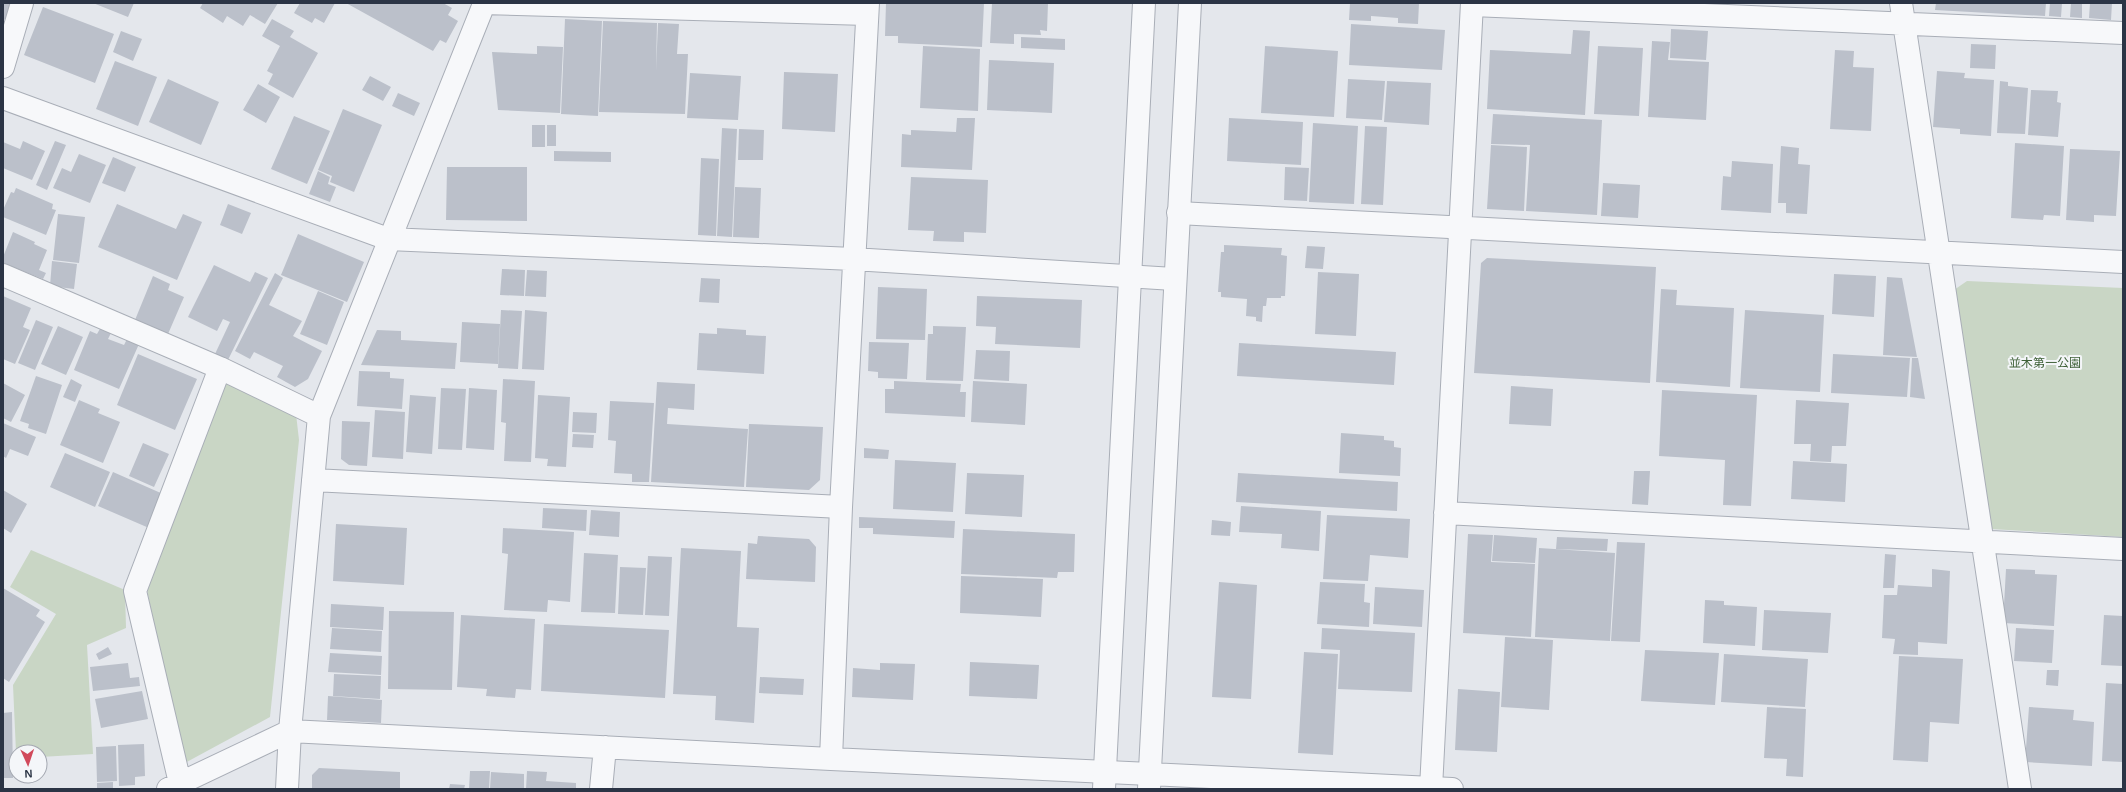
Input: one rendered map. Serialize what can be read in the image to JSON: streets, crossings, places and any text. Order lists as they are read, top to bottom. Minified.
{"parks":["並木第一公園"],"north":"bottom"}
